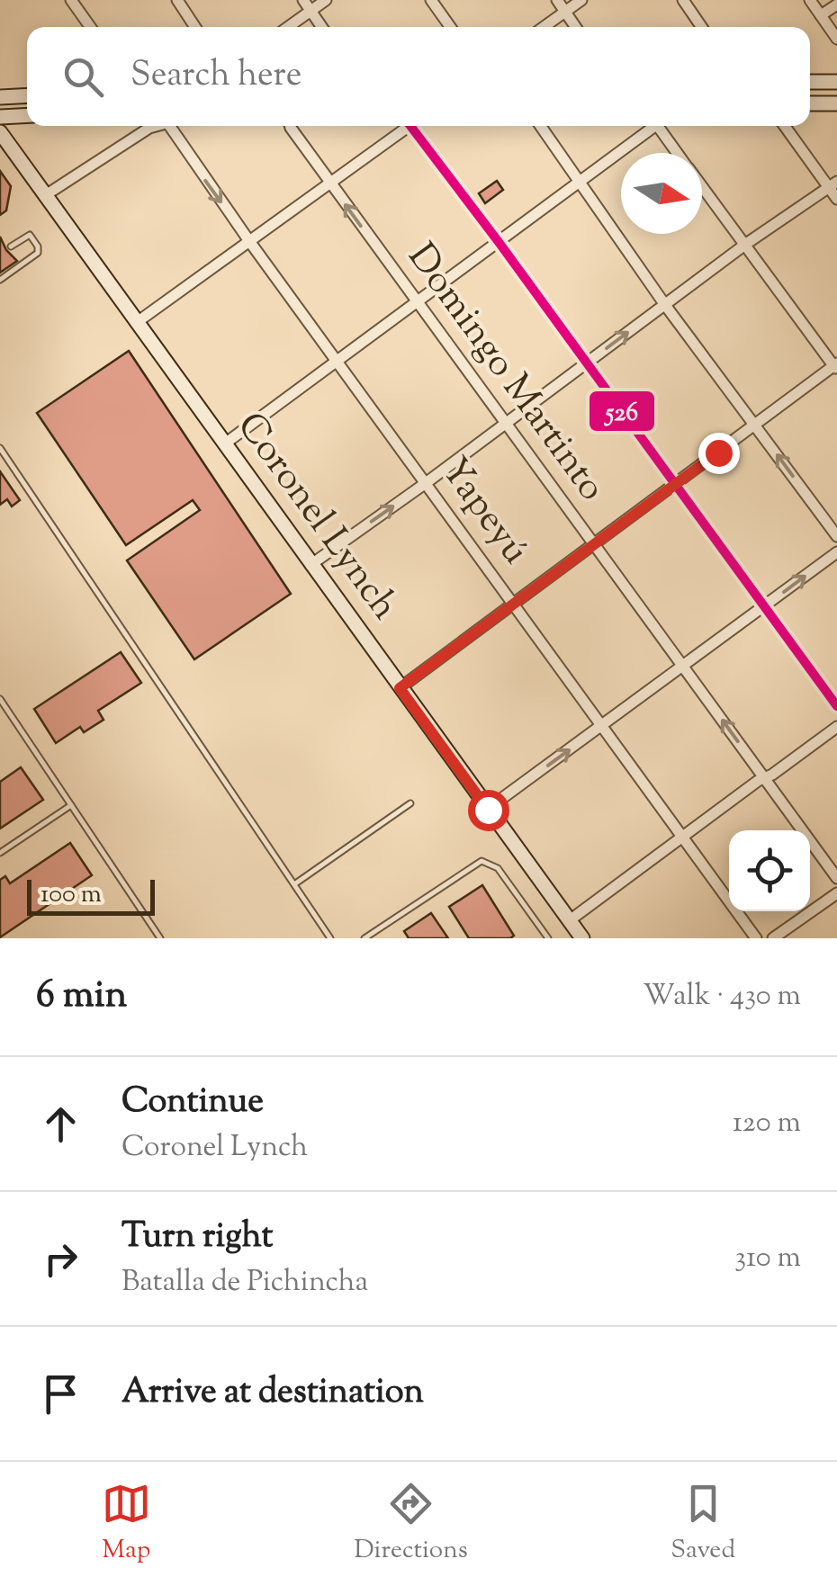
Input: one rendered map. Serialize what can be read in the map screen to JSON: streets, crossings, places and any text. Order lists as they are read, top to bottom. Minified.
{"streets":{"main road":["Coronel Lynch"],"street":["Domingo Martinto","Yapeyú"]},"lines":["transit line 526"],"scale_bar":"100 m","north":"right","page":{"search":"Search here","scale":"100 m","heading":["6 min","Walk · 430 m"],"list":[["Continue","Coronel Lynch","120 m"],["Turn right","Batalla de Pichincha","310 m"],"Arrive at destination"],"nav":["Map","Directions","Saved"]}}
